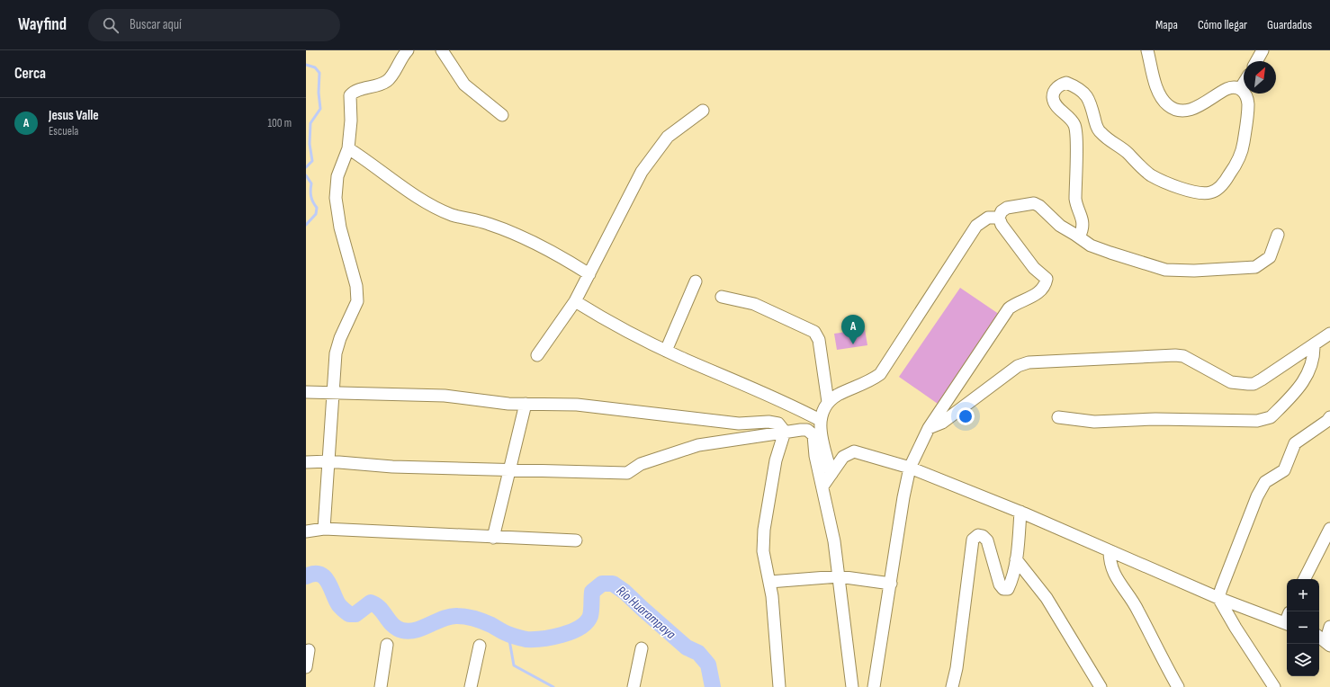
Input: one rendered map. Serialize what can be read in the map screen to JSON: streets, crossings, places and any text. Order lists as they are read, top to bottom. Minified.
{"water":["Río Huarampaya"],"north":"top right","page":{"header":"Wayfind","search":"Buscar aquí","nav":["Mapa","Cómo llegar","Guardados"],"heading":"Cerca","list":[{"mark":"A","name":"Jesus Valle","note":"Escuela","value":"100 m"}],"pins":"A","map_buttons":["+","−"]}}
